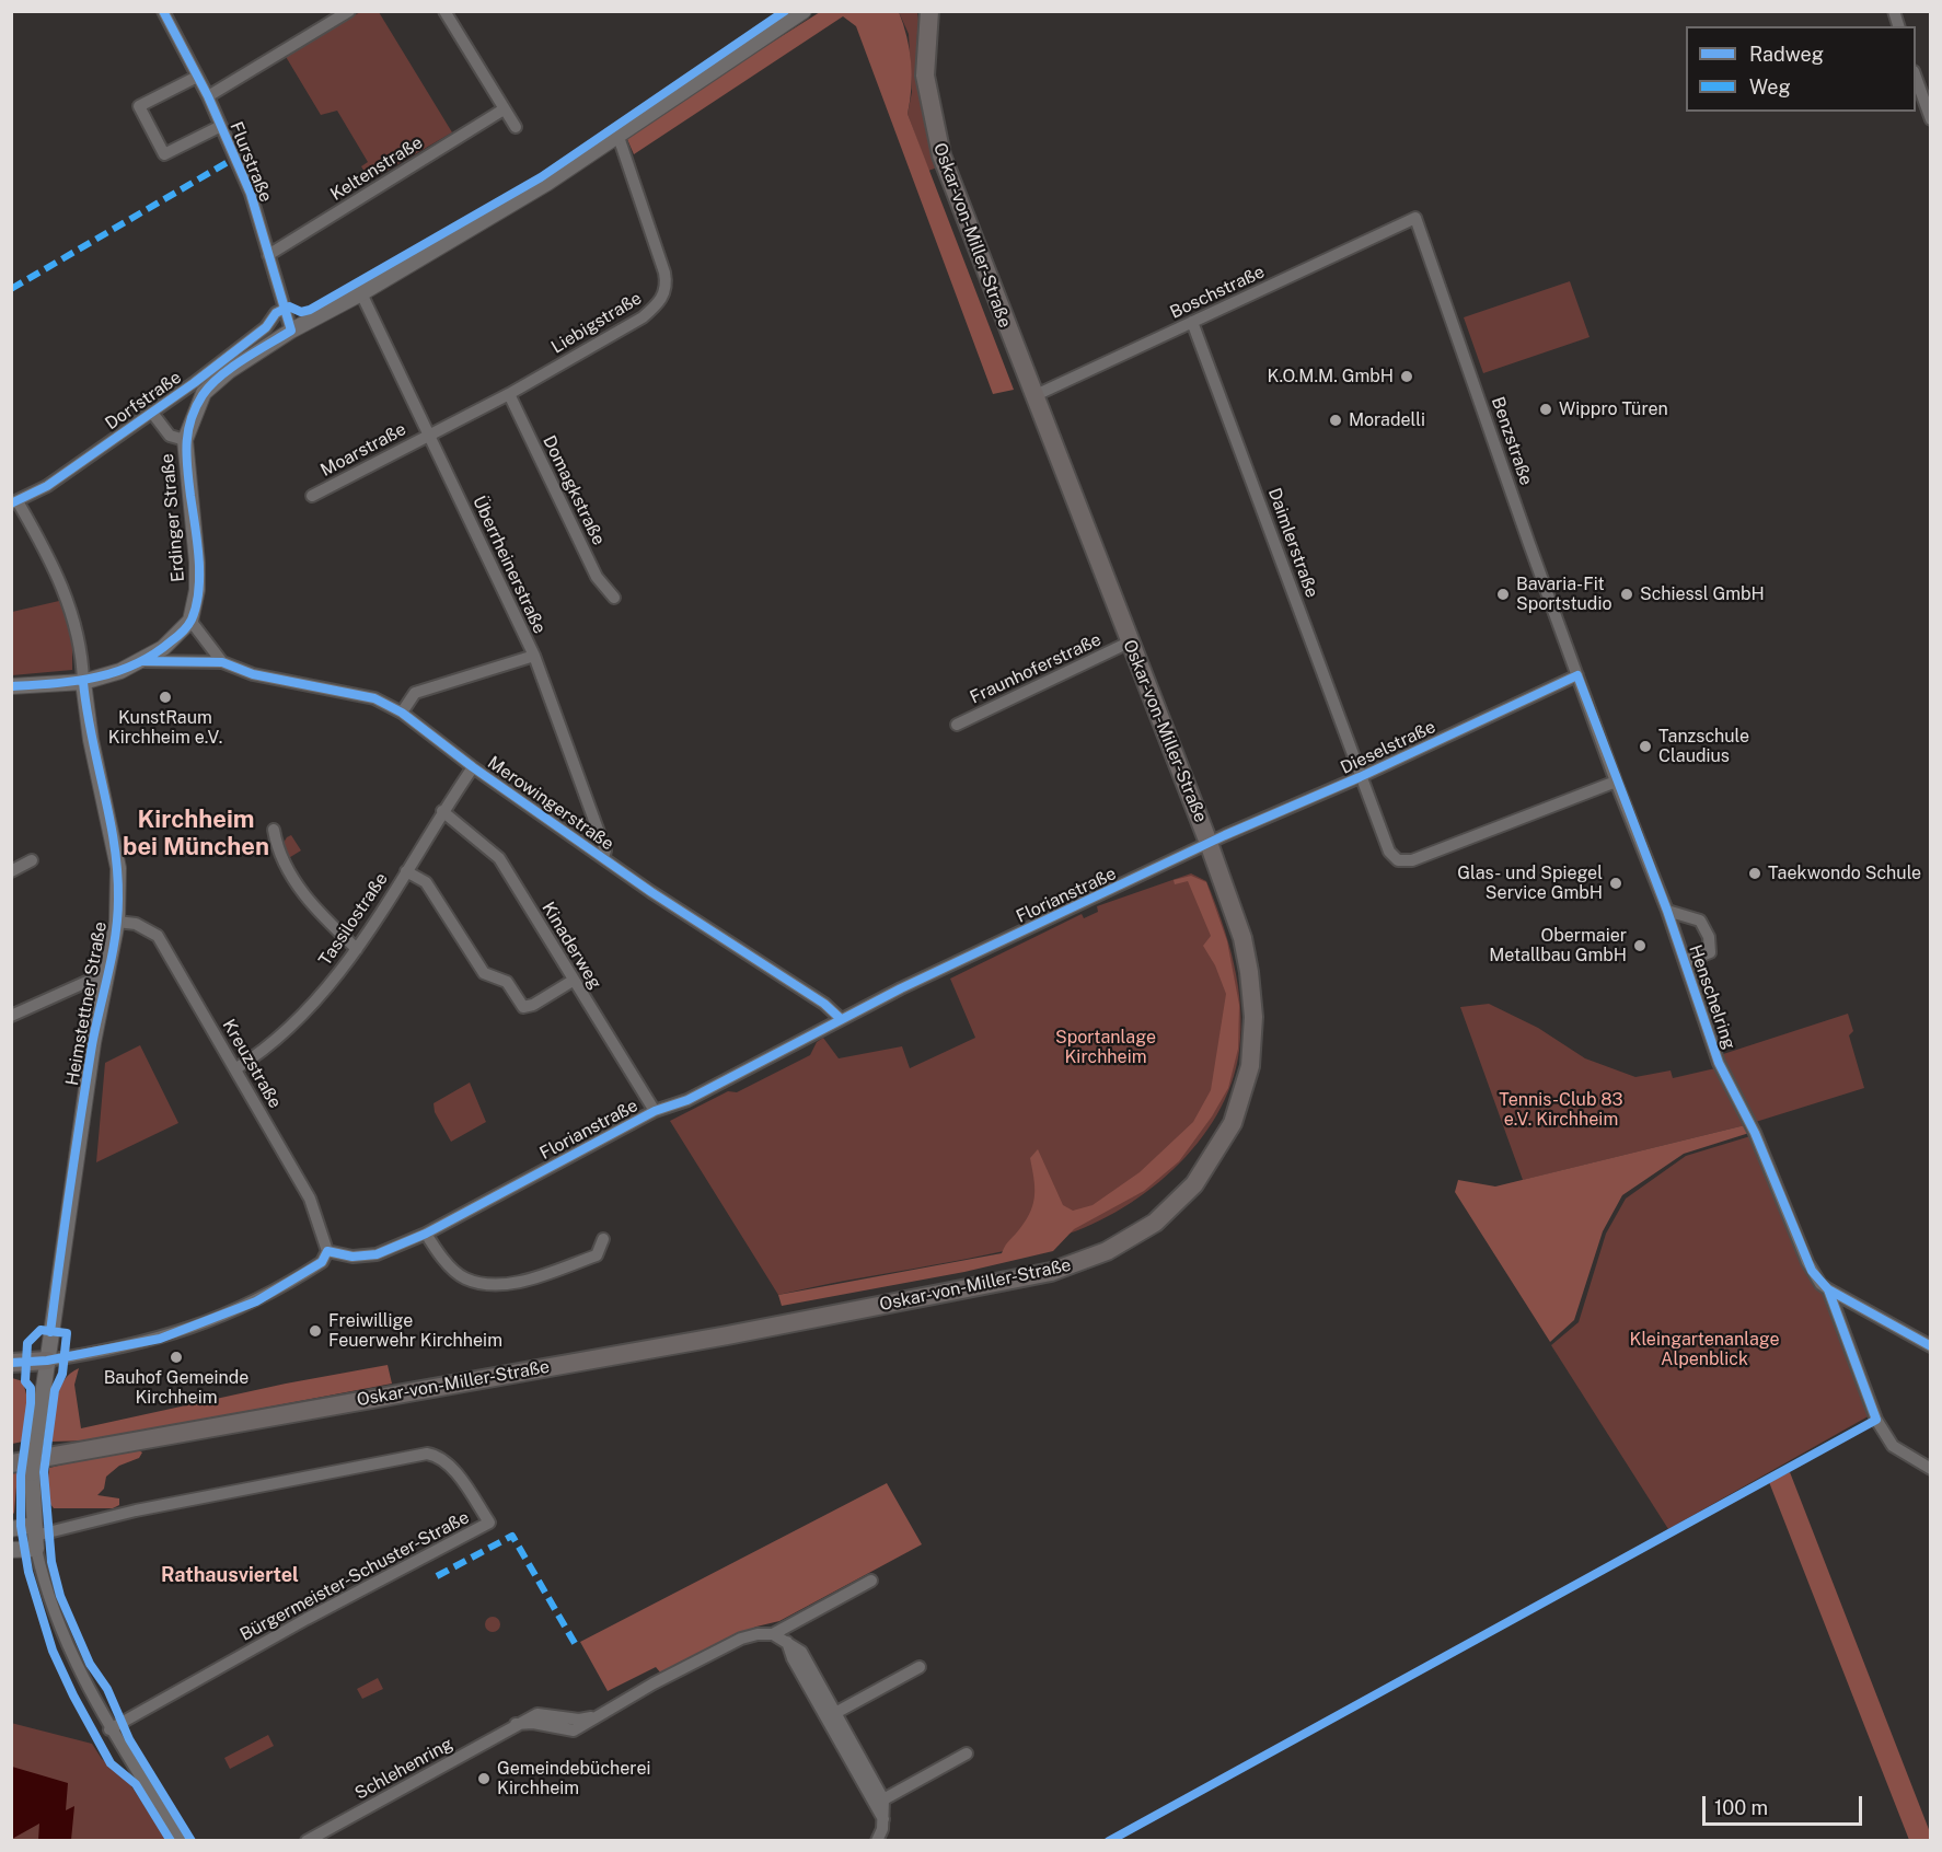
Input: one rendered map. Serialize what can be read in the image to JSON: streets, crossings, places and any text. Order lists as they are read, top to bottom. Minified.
{"streets":{"main road":["Oskar-von-Miller-Straße"],"street":["Flurstraße","Keltenstraße","Boschstraße","Liebigstraße","Dorfstraße","Benzstraße","Moarstraße","Domagkstraße","Erdinger Straße","Daimlerstraße","Überrheinerstraße","Fraunhoferstraße","Dieselstraße","Merowingerstraße","Florianstraße","Tassilostraße","Kinaderweg","Henschelring","Heimstettner Straße","Kreuzstraße","Bürgermeister-Schuster-Straße","Schlehenring"]},"crossings":[["Flurstraße","Keltenstraße"],["Flurstraße","Dorfstraße"],["Flurstraße","Erdinger Straße"],["Oskar-von-Miller-Straße","Boschstraße"],["Oskar-von-Miller-Straße","Fraunhoferstraße"],["Oskar-von-Miller-Straße","Dieselstraße"],["Oskar-von-Miller-Straße","Florianstraße"],["Boschstraße","Benzstraße"],["Boschstraße","Daimlerstraße"],["Liebigstraße","Moarstraße"],["Liebigstraße","Domagkstraße"],["Liebigstraße","Erdinger Straße"],["Liebigstraße","Überrheinerstraße"],["Dorfstraße","Erdinger Straße"],["Benzstraße","Dieselstraße"],["Benzstraße","Henschelring"],["Moarstraße","Überrheinerstraße"],["Erdinger Straße","Überrheinerstraße"],["Erdinger Straße","Merowingerstraße"],["Daimlerstraße","Dieselstraße"],["Überrheinerstraße","Merowingerstraße"],["Dieselstraße","Florianstraße"],["Dieselstraße","Henschelring"],["Merowingerstraße","Florianstraße"],["Merowingerstraße","Tassilostraße"],["Florianstraße","Kinaderweg"],["Florianstraße","Kreuzstraße"],["Tassilostraße","Kinaderweg"],["Tassilostraße","Kreuzstraße"],["Heimstettner Straße","Kreuzstraße"],["Heimstettner Straße","Bürgermeister-Schuster-Straße"]],"districts":["Kirchheim bei München","Rathausviertel"],"parks":["Sportanlage Kirchheim","Tennis-Club 83 e.V. Kirchheim","Kleingartenanlage Alpenblick"],"places":["K.O.M.M. GmbH","Wippro Türen","Moradelli","Bavaria-Fit Sportstudio","Schiessl GmbH","KunstRaum Kirchheim e.V.","Tanzschule Claudius","Taekwondo Schule","Glas- und Spiegel Service GmbH","Obermaier Metallbau GmbH","Freiwillige Feuerwehr Kirchheim","Bauhof Gemeinde Kirchheim","Gemeindebücherei Kirchheim"],"legend":["Radweg","Weg"],"scale_bar":"100 m"}
